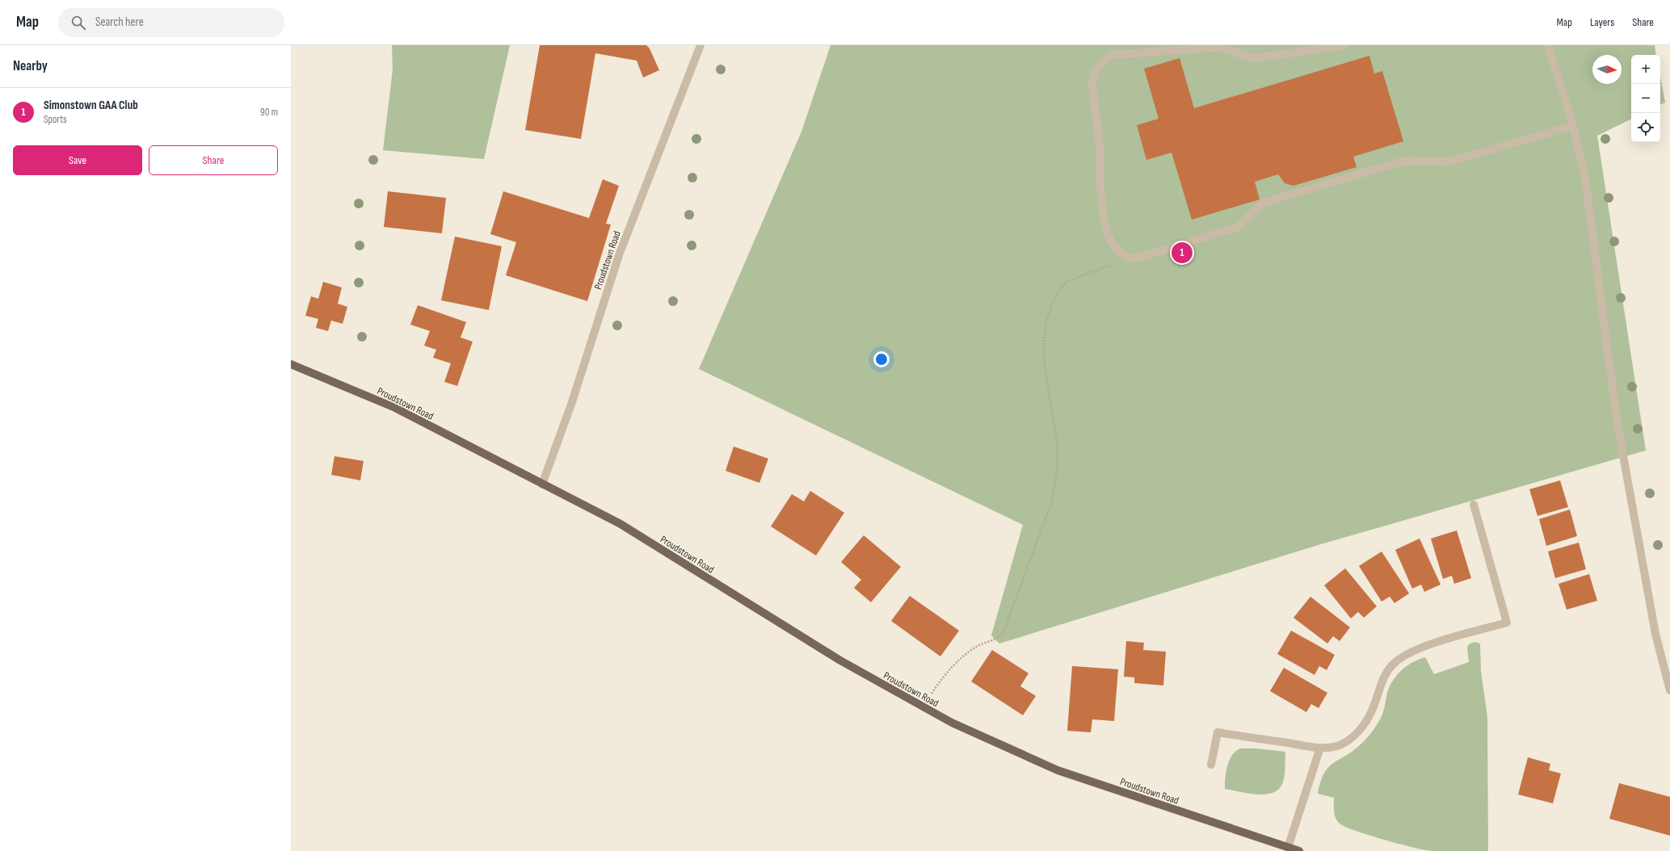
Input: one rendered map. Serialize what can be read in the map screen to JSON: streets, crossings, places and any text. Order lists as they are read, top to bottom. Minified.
{"streets":{"main road":["Proudstown Road"]},"north":"right","page":{"header":"Map","search":"Search here","nav":["Map","Layers","Share"],"heading":"Nearby","map_buttons":["+","−"],"list":[{"mark":"1","name":"Simonstown GAA Club","note":"Sports","value":"90 m"}],"buttons":["Save","Share"],"pins":"1"}}
